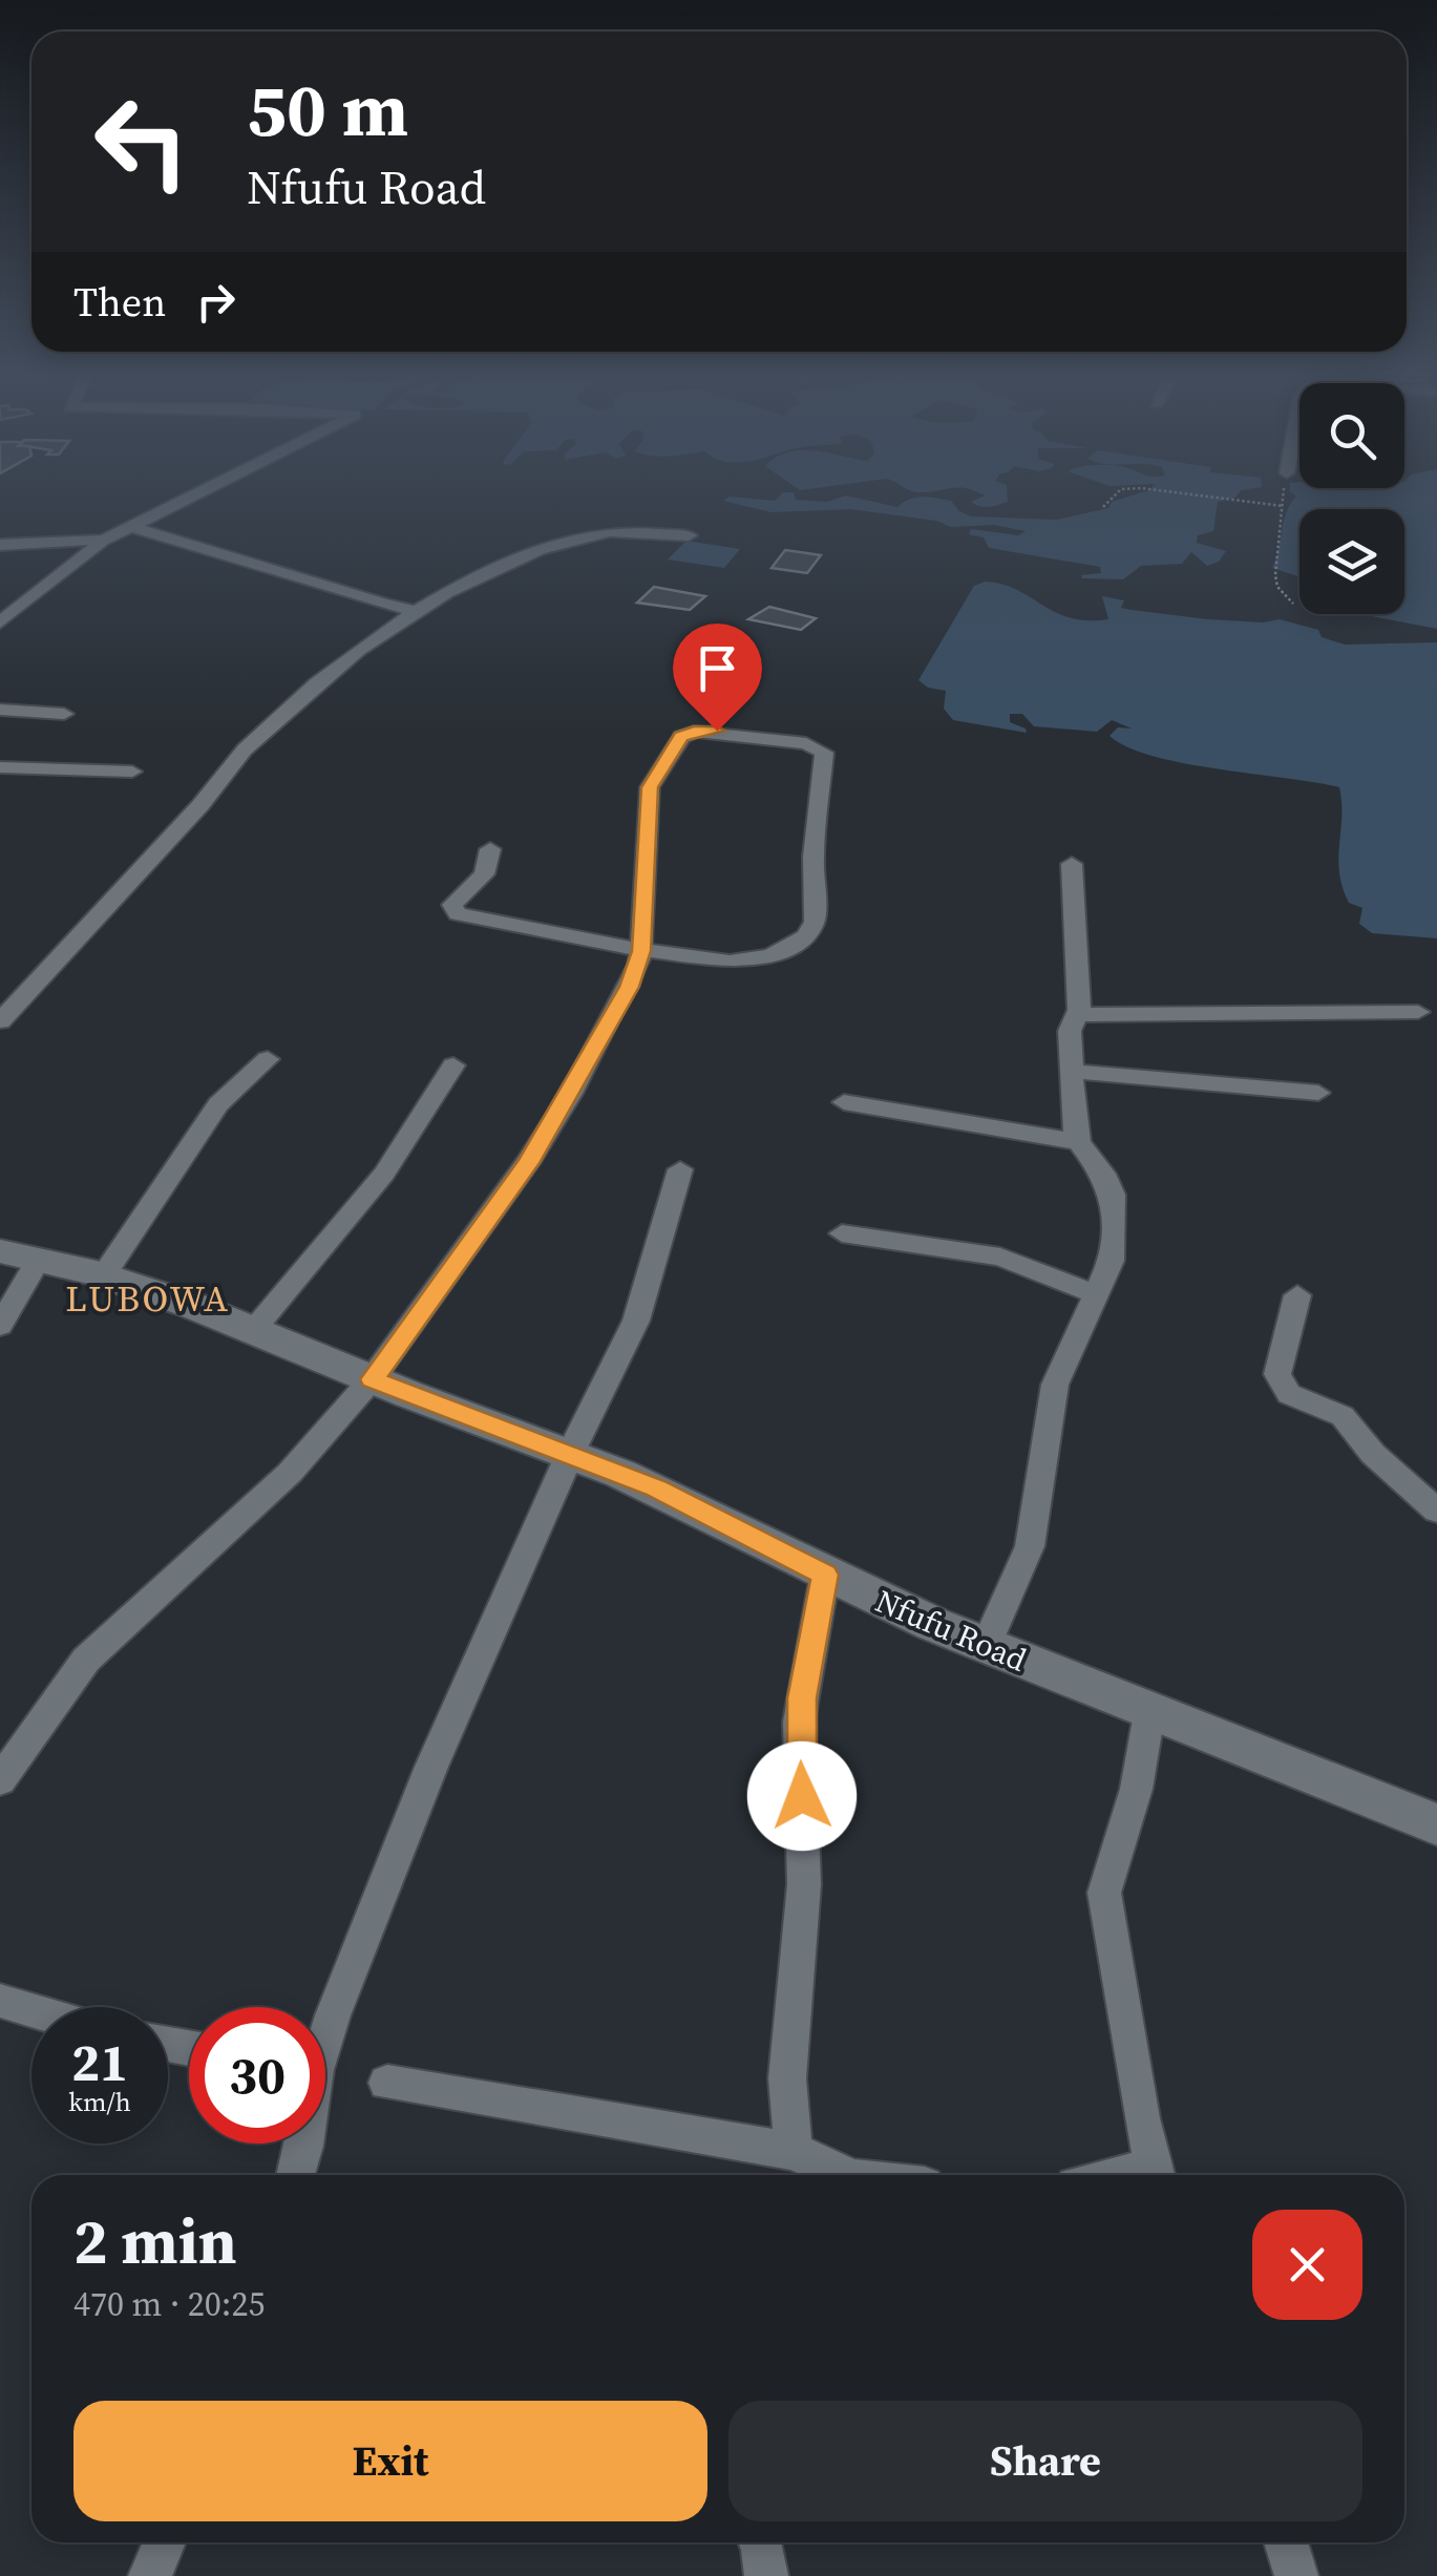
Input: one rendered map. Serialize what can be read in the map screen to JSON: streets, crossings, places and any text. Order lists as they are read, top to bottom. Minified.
{"streets":{"street":["Nfufu Road"]},"districts":["LUBOWA"],"page":{"turn":["50 m","Nfufu Road"],"then":"Then","speed":"21 km/h","limit":"30","heading":["2 min","470 m · 20:25"],"buttons":["Exit","Share"]}}
